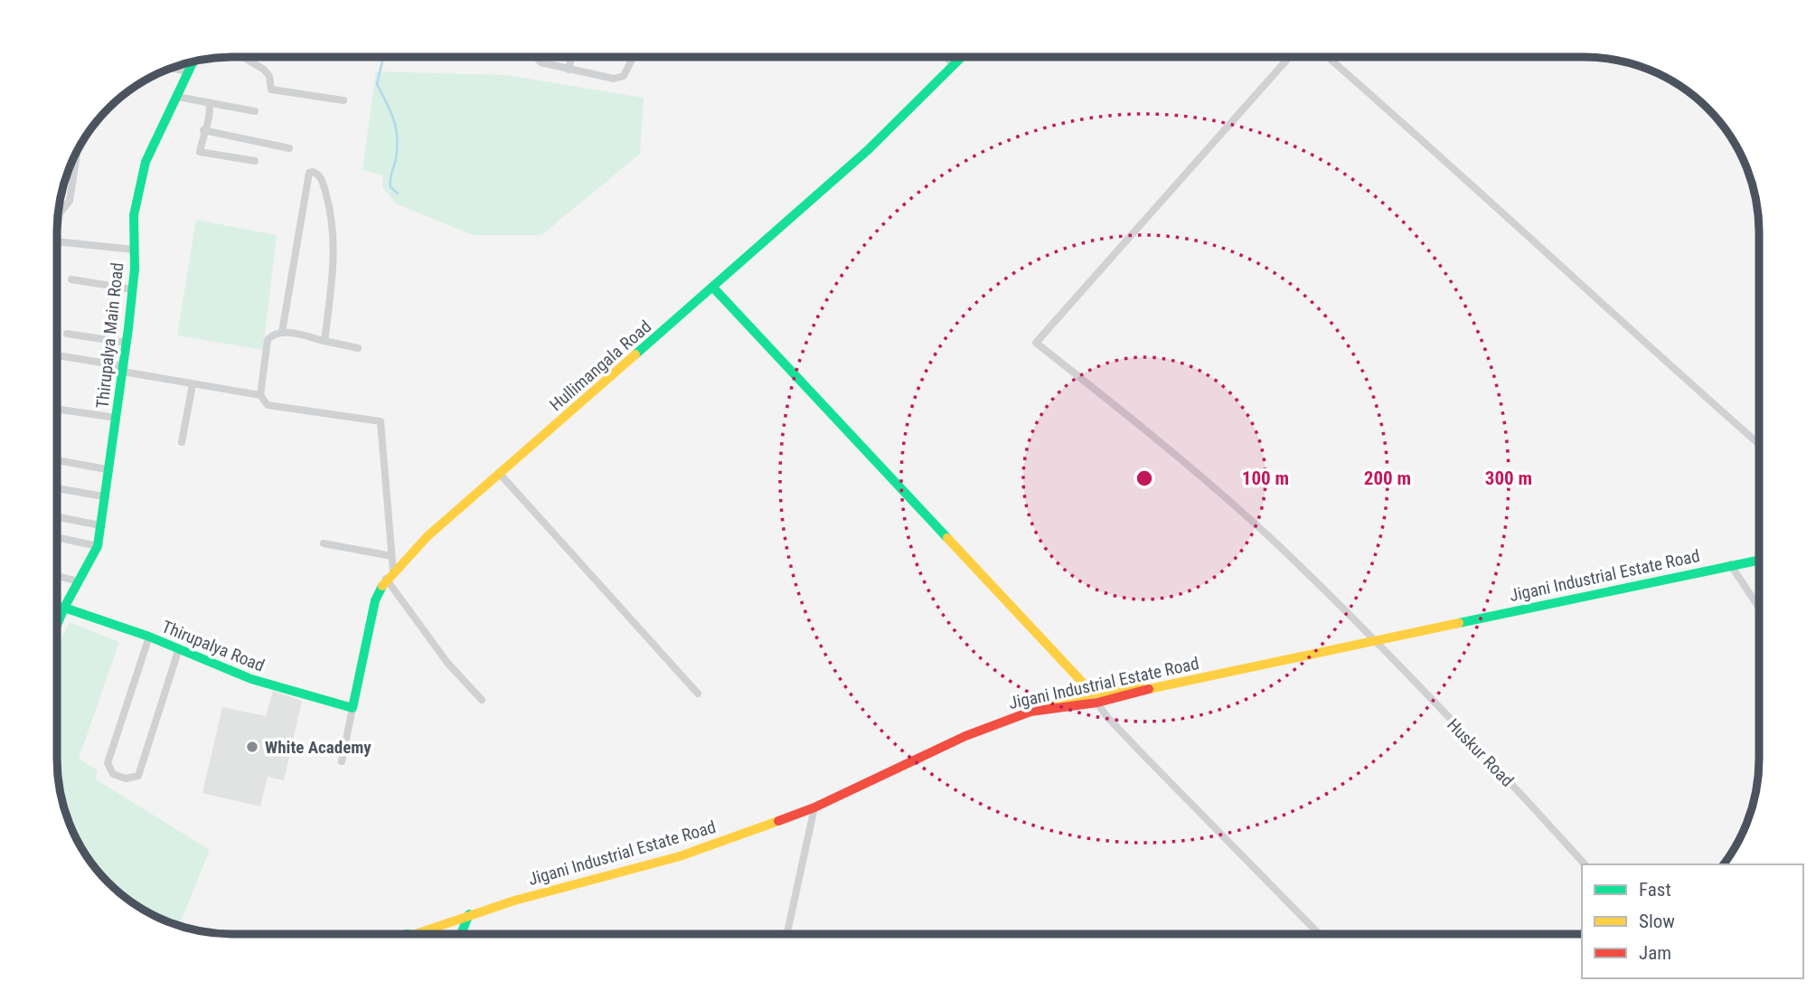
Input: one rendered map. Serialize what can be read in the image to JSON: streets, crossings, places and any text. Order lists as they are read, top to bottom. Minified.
{"streets":{"street":["Thirupalya Main Road","Hullimangala Road","Jigani Industrial Estate Road","Thirupalya Road","Huskur Road"]},"crossings":[["Thirupalya Main Road","Thirupalya Road"],["Hullimangala Road","Thirupalya Road"],["Jigani Industrial Estate Road","Huskur Road"]],"places":["White Academy"],"legend":["Fast","Slow","Jam"],"rings":["100 m","200 m","300 m"]}
